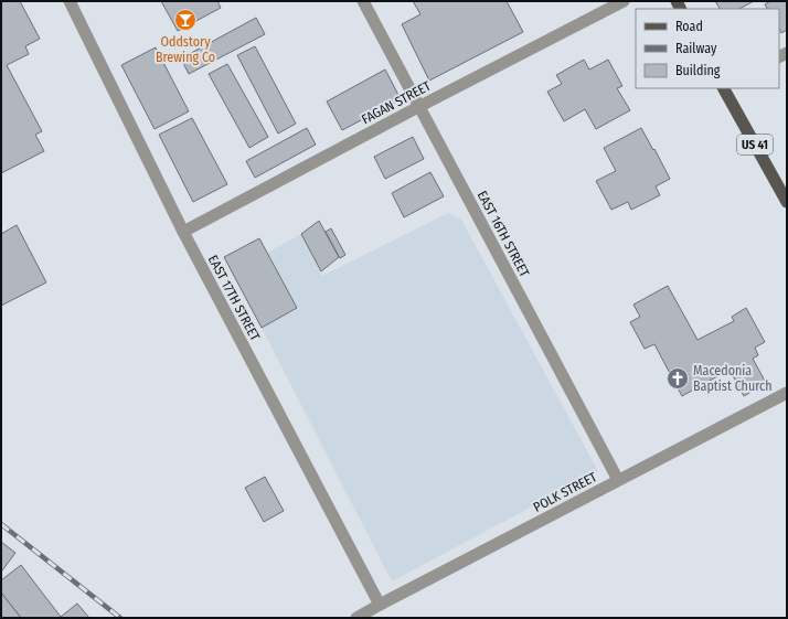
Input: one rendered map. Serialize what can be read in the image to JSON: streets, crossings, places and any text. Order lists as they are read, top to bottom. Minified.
{"streets":{"main road":["US 41"],"street":["FAGAN STREET","EAST 16TH STREET","EAST 17TH STREET","POLK STREET"]},"crossings":[["FAGAN STREET","EAST 16TH STREET"],["FAGAN STREET","EAST 17TH STREET"],["EAST 16TH STREET","POLK STREET"],["EAST 17TH STREET","POLK STREET"]],"places":{"bar":["Oddstory Brewing Co"],"church":["Macedonia Baptist Church"]},"legend":["Road","Railway","Building"]}
